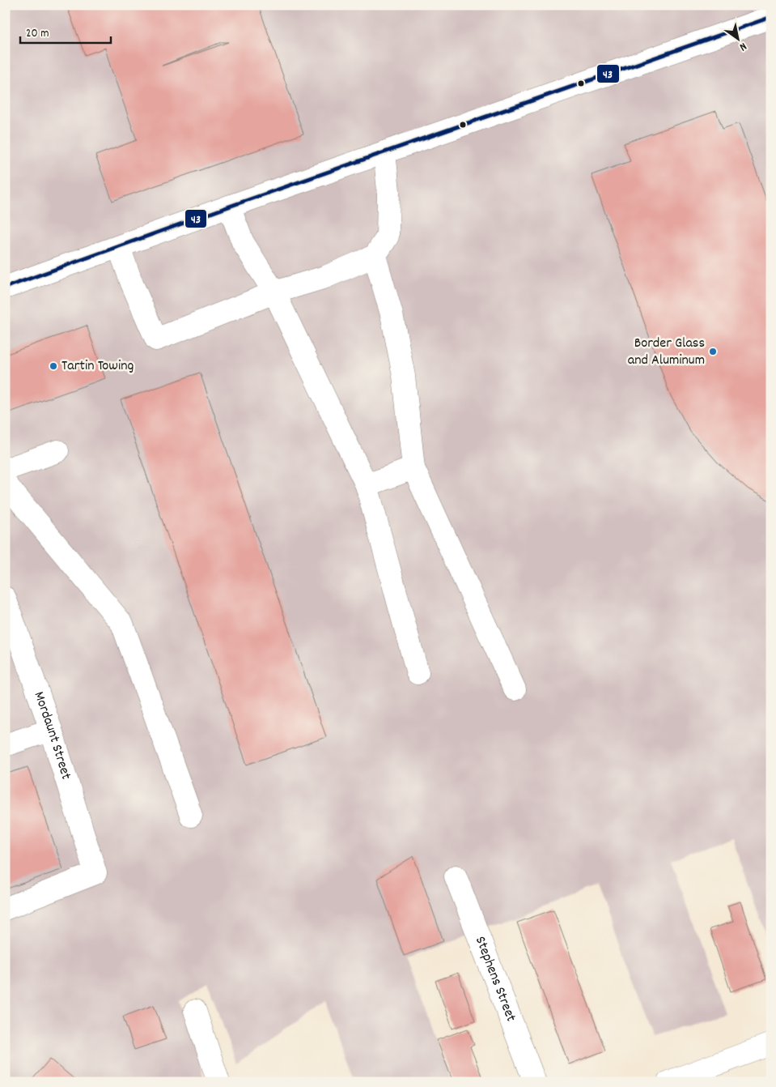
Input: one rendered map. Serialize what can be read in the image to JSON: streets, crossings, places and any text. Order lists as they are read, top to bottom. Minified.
{"streets":{"main road":["Mordaunt Street","Stephens Street"]},"places":["Border Glass and Aluminum","Tartin Towing"],"lines":["transit line 43"],"scale_bar":"20 m","north":"bottom right"}
